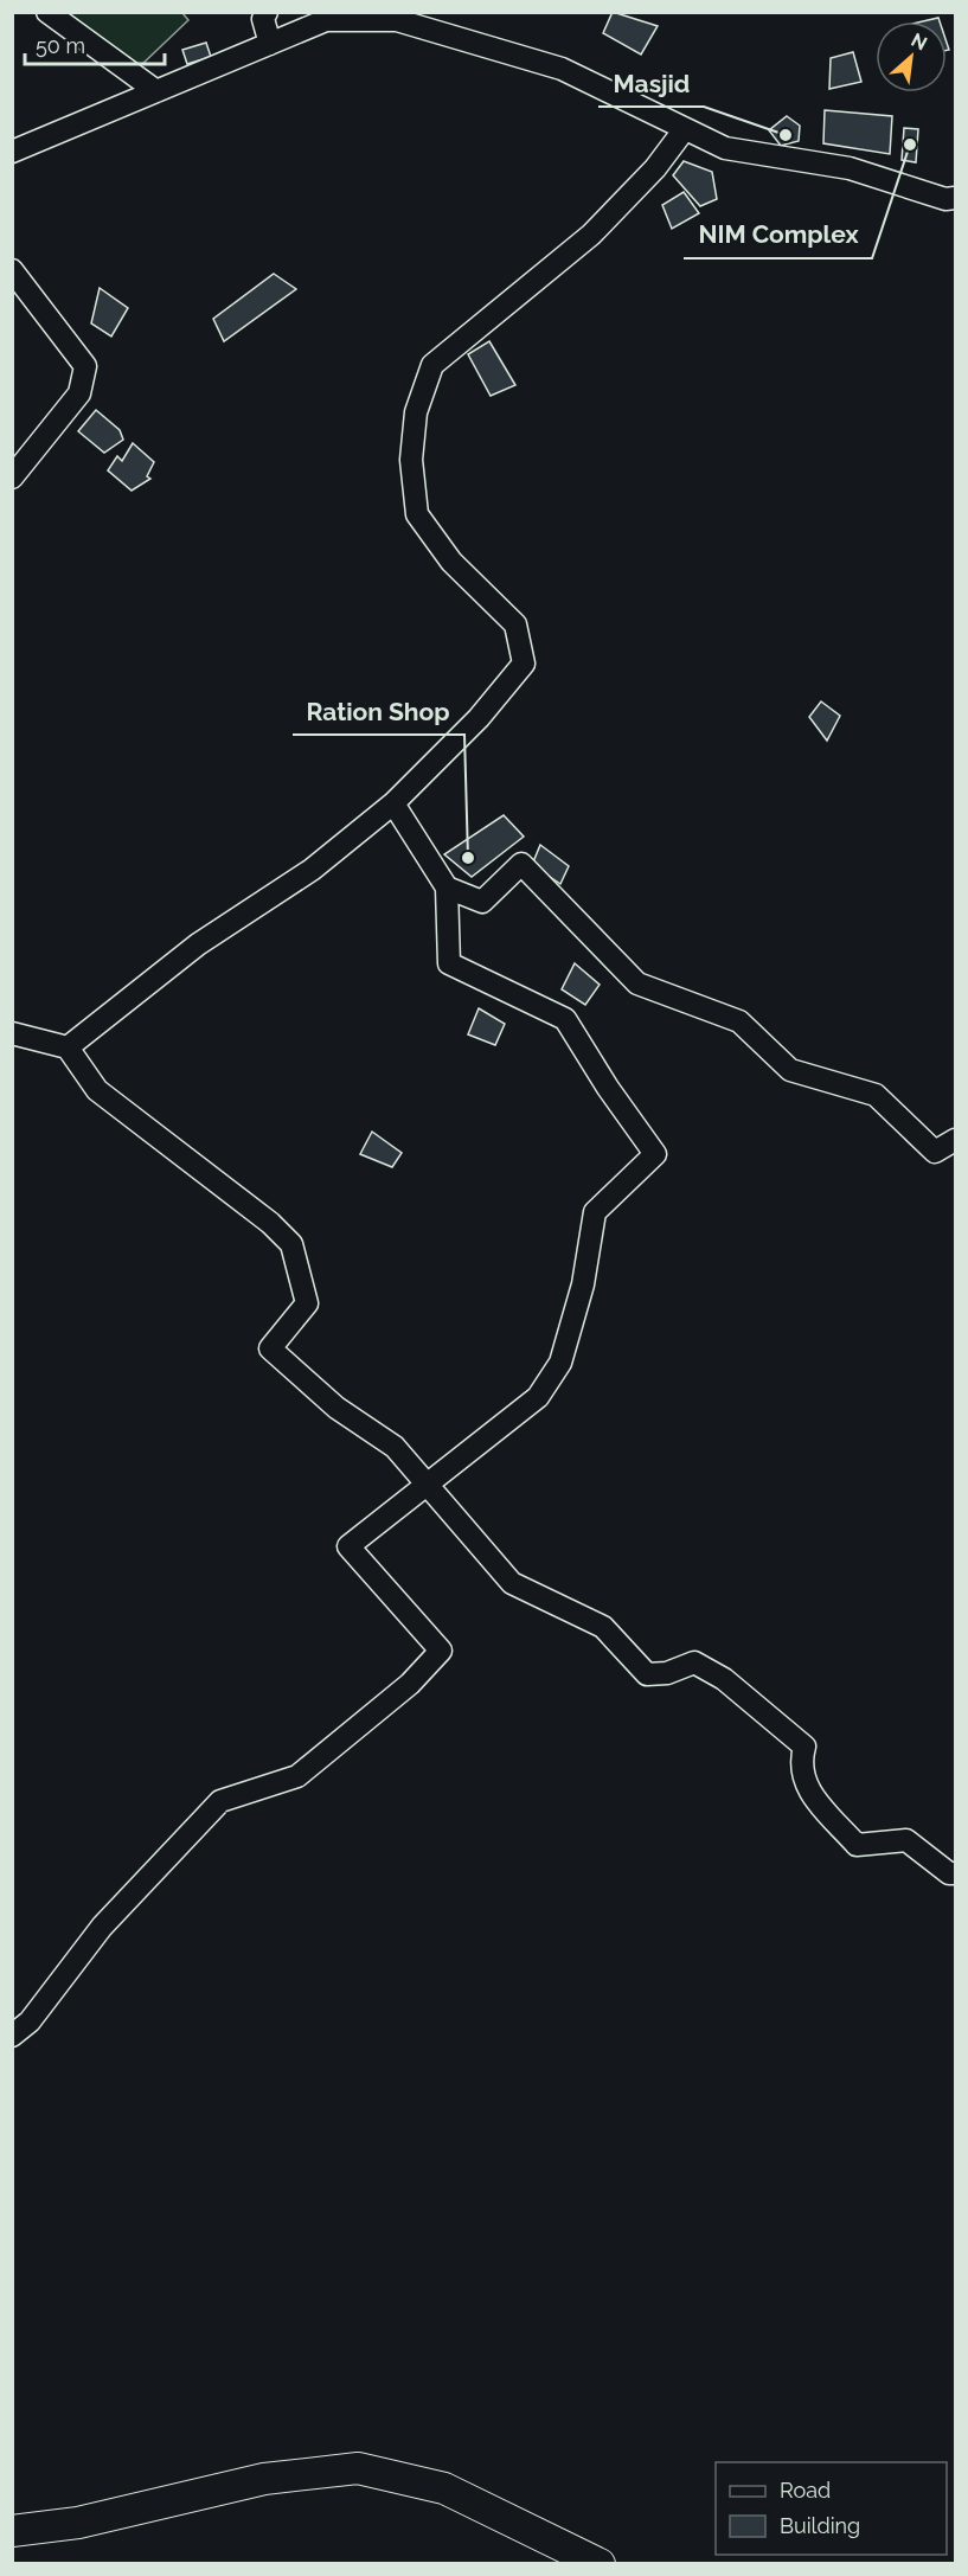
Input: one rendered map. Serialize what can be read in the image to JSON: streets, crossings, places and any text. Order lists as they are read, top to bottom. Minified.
{"places":["Masjid","NIM Complex","Ration Shop"],"legend":["Road","Building"],"scale_bar":"50 m","north":"top right"}
